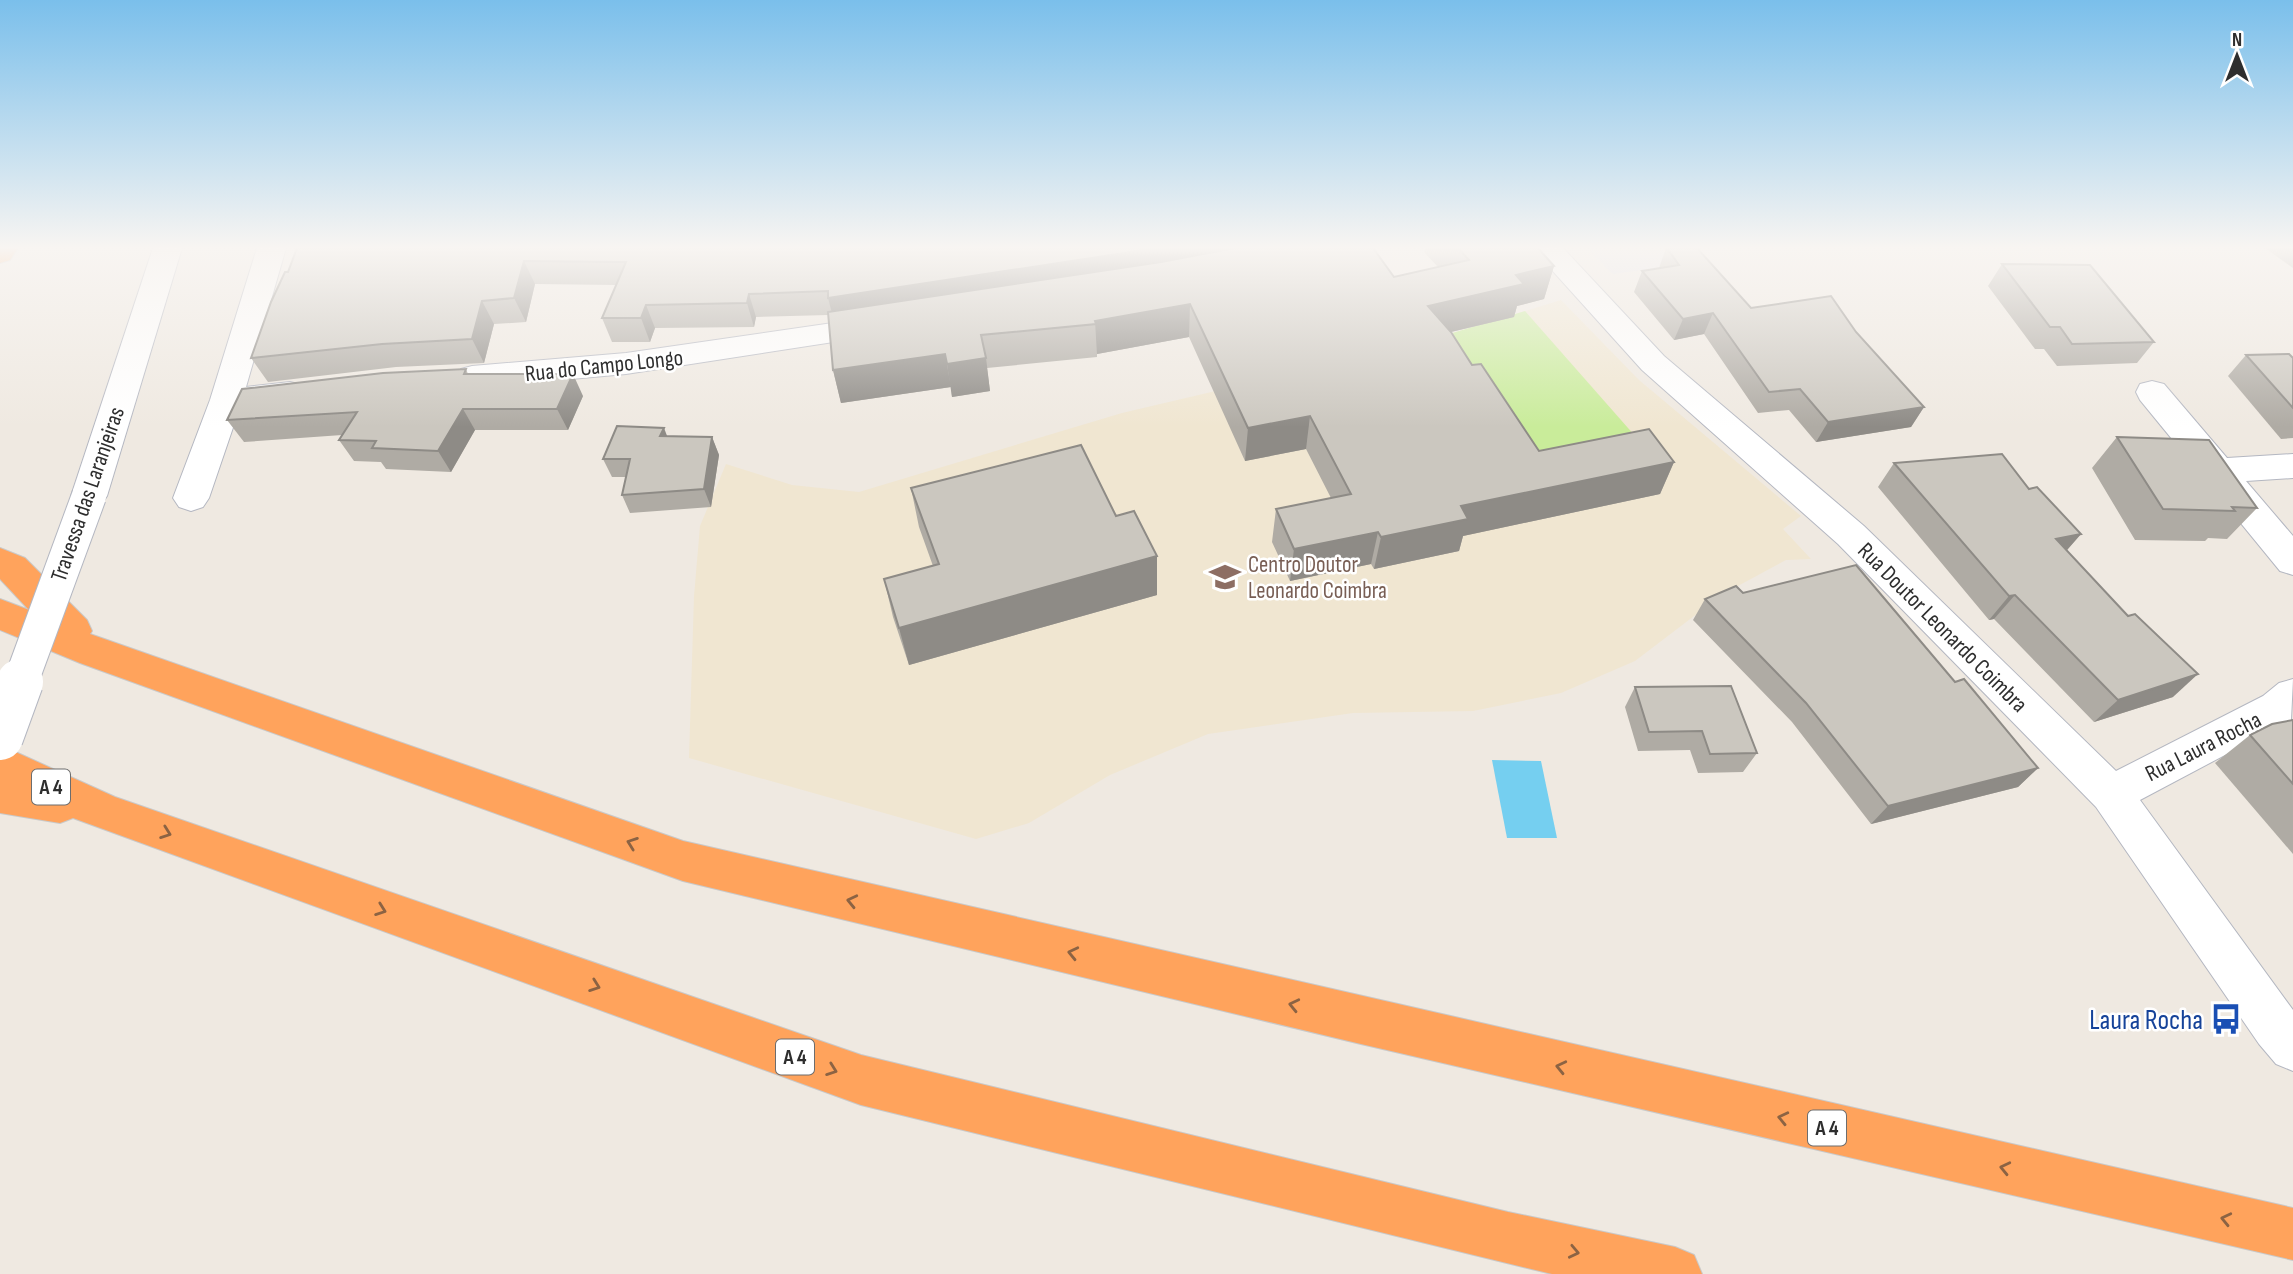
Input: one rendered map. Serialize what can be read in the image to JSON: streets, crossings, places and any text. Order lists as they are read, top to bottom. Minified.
{"streets":{"highway":["A 4"],"street":["Rua do Campo Longo","Travessa das Laranjeiras","Rua Doutor Leonardo Coimbra","Rua Laura Rocha"]},"crossings":[["Rua Doutor Leonardo Coimbra","Rua Laura Rocha"]],"places":{"school or university":["Centro Doutor Leonardo Coimbra"],"bus stop":["Laura Rocha"]},"north":"top"}
